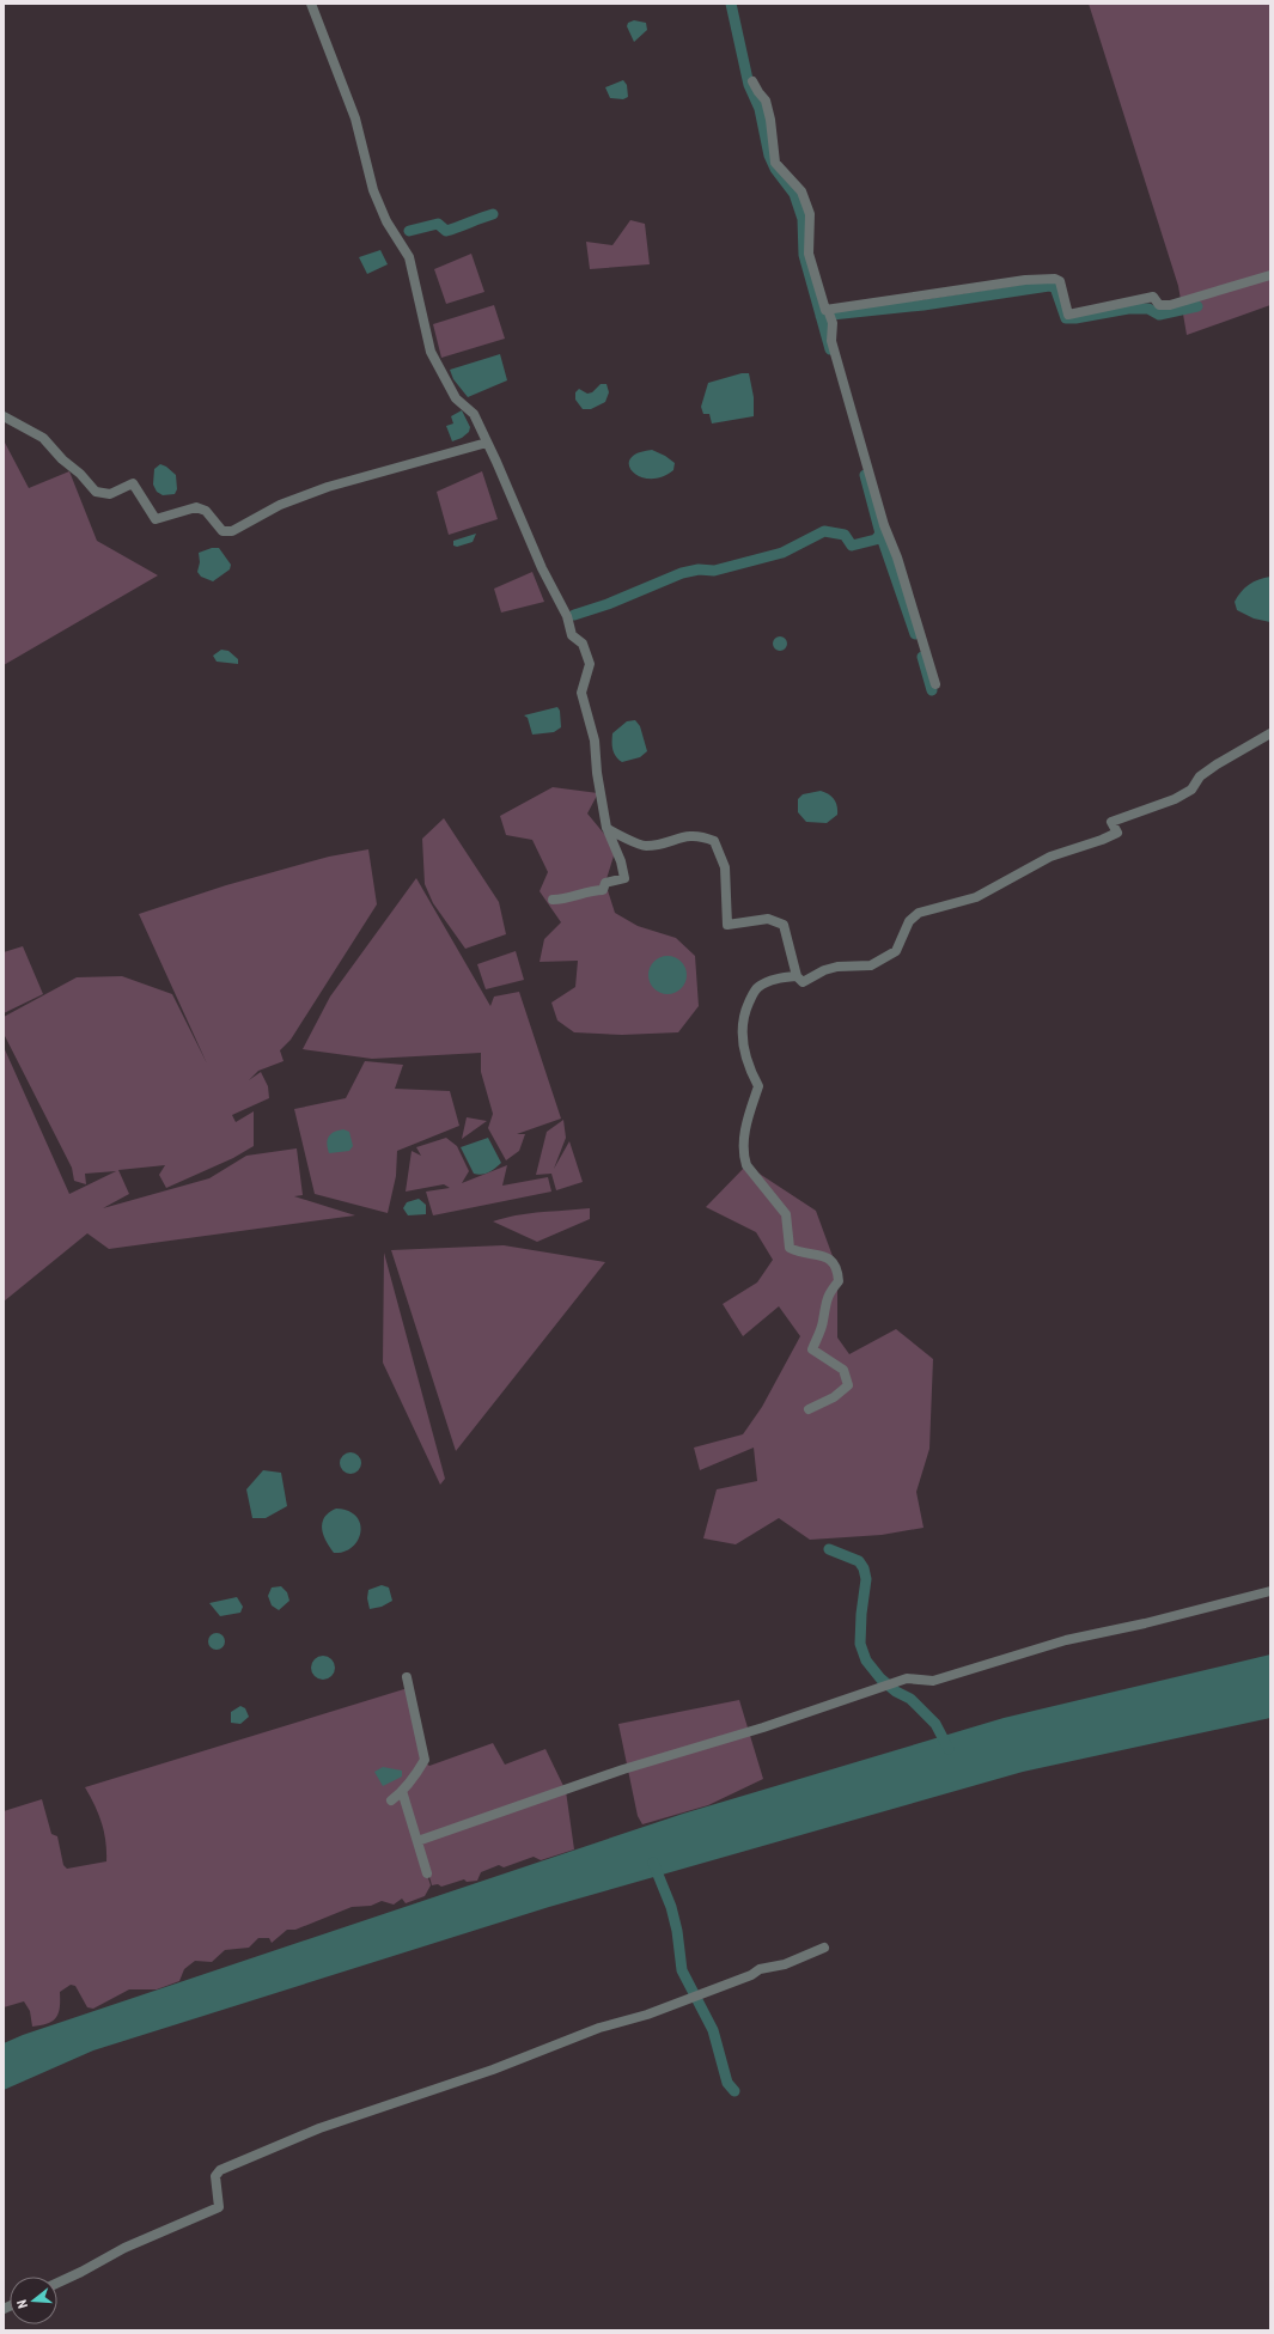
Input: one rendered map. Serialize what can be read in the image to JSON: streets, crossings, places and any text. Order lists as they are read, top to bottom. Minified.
{"north":"left"}
